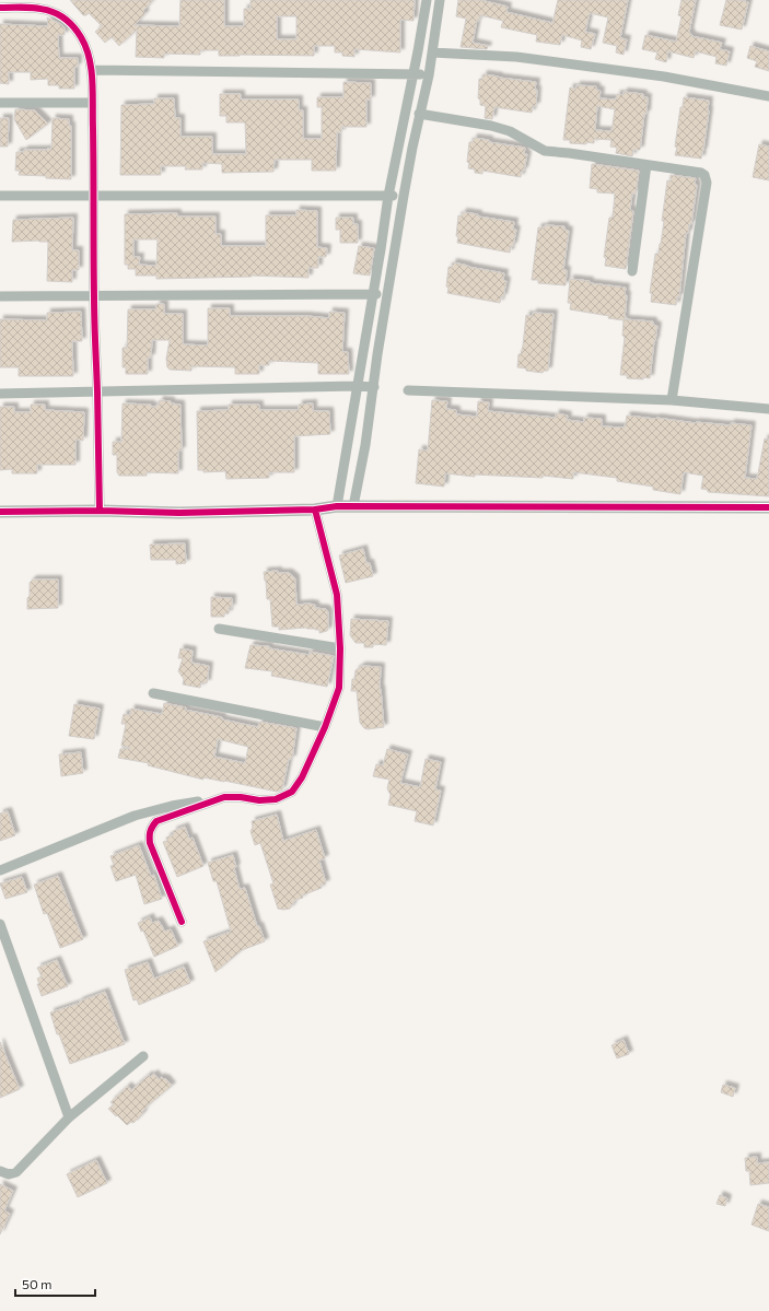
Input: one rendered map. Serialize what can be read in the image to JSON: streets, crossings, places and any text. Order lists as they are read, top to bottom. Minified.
{"scale_bar":"50 m"}
